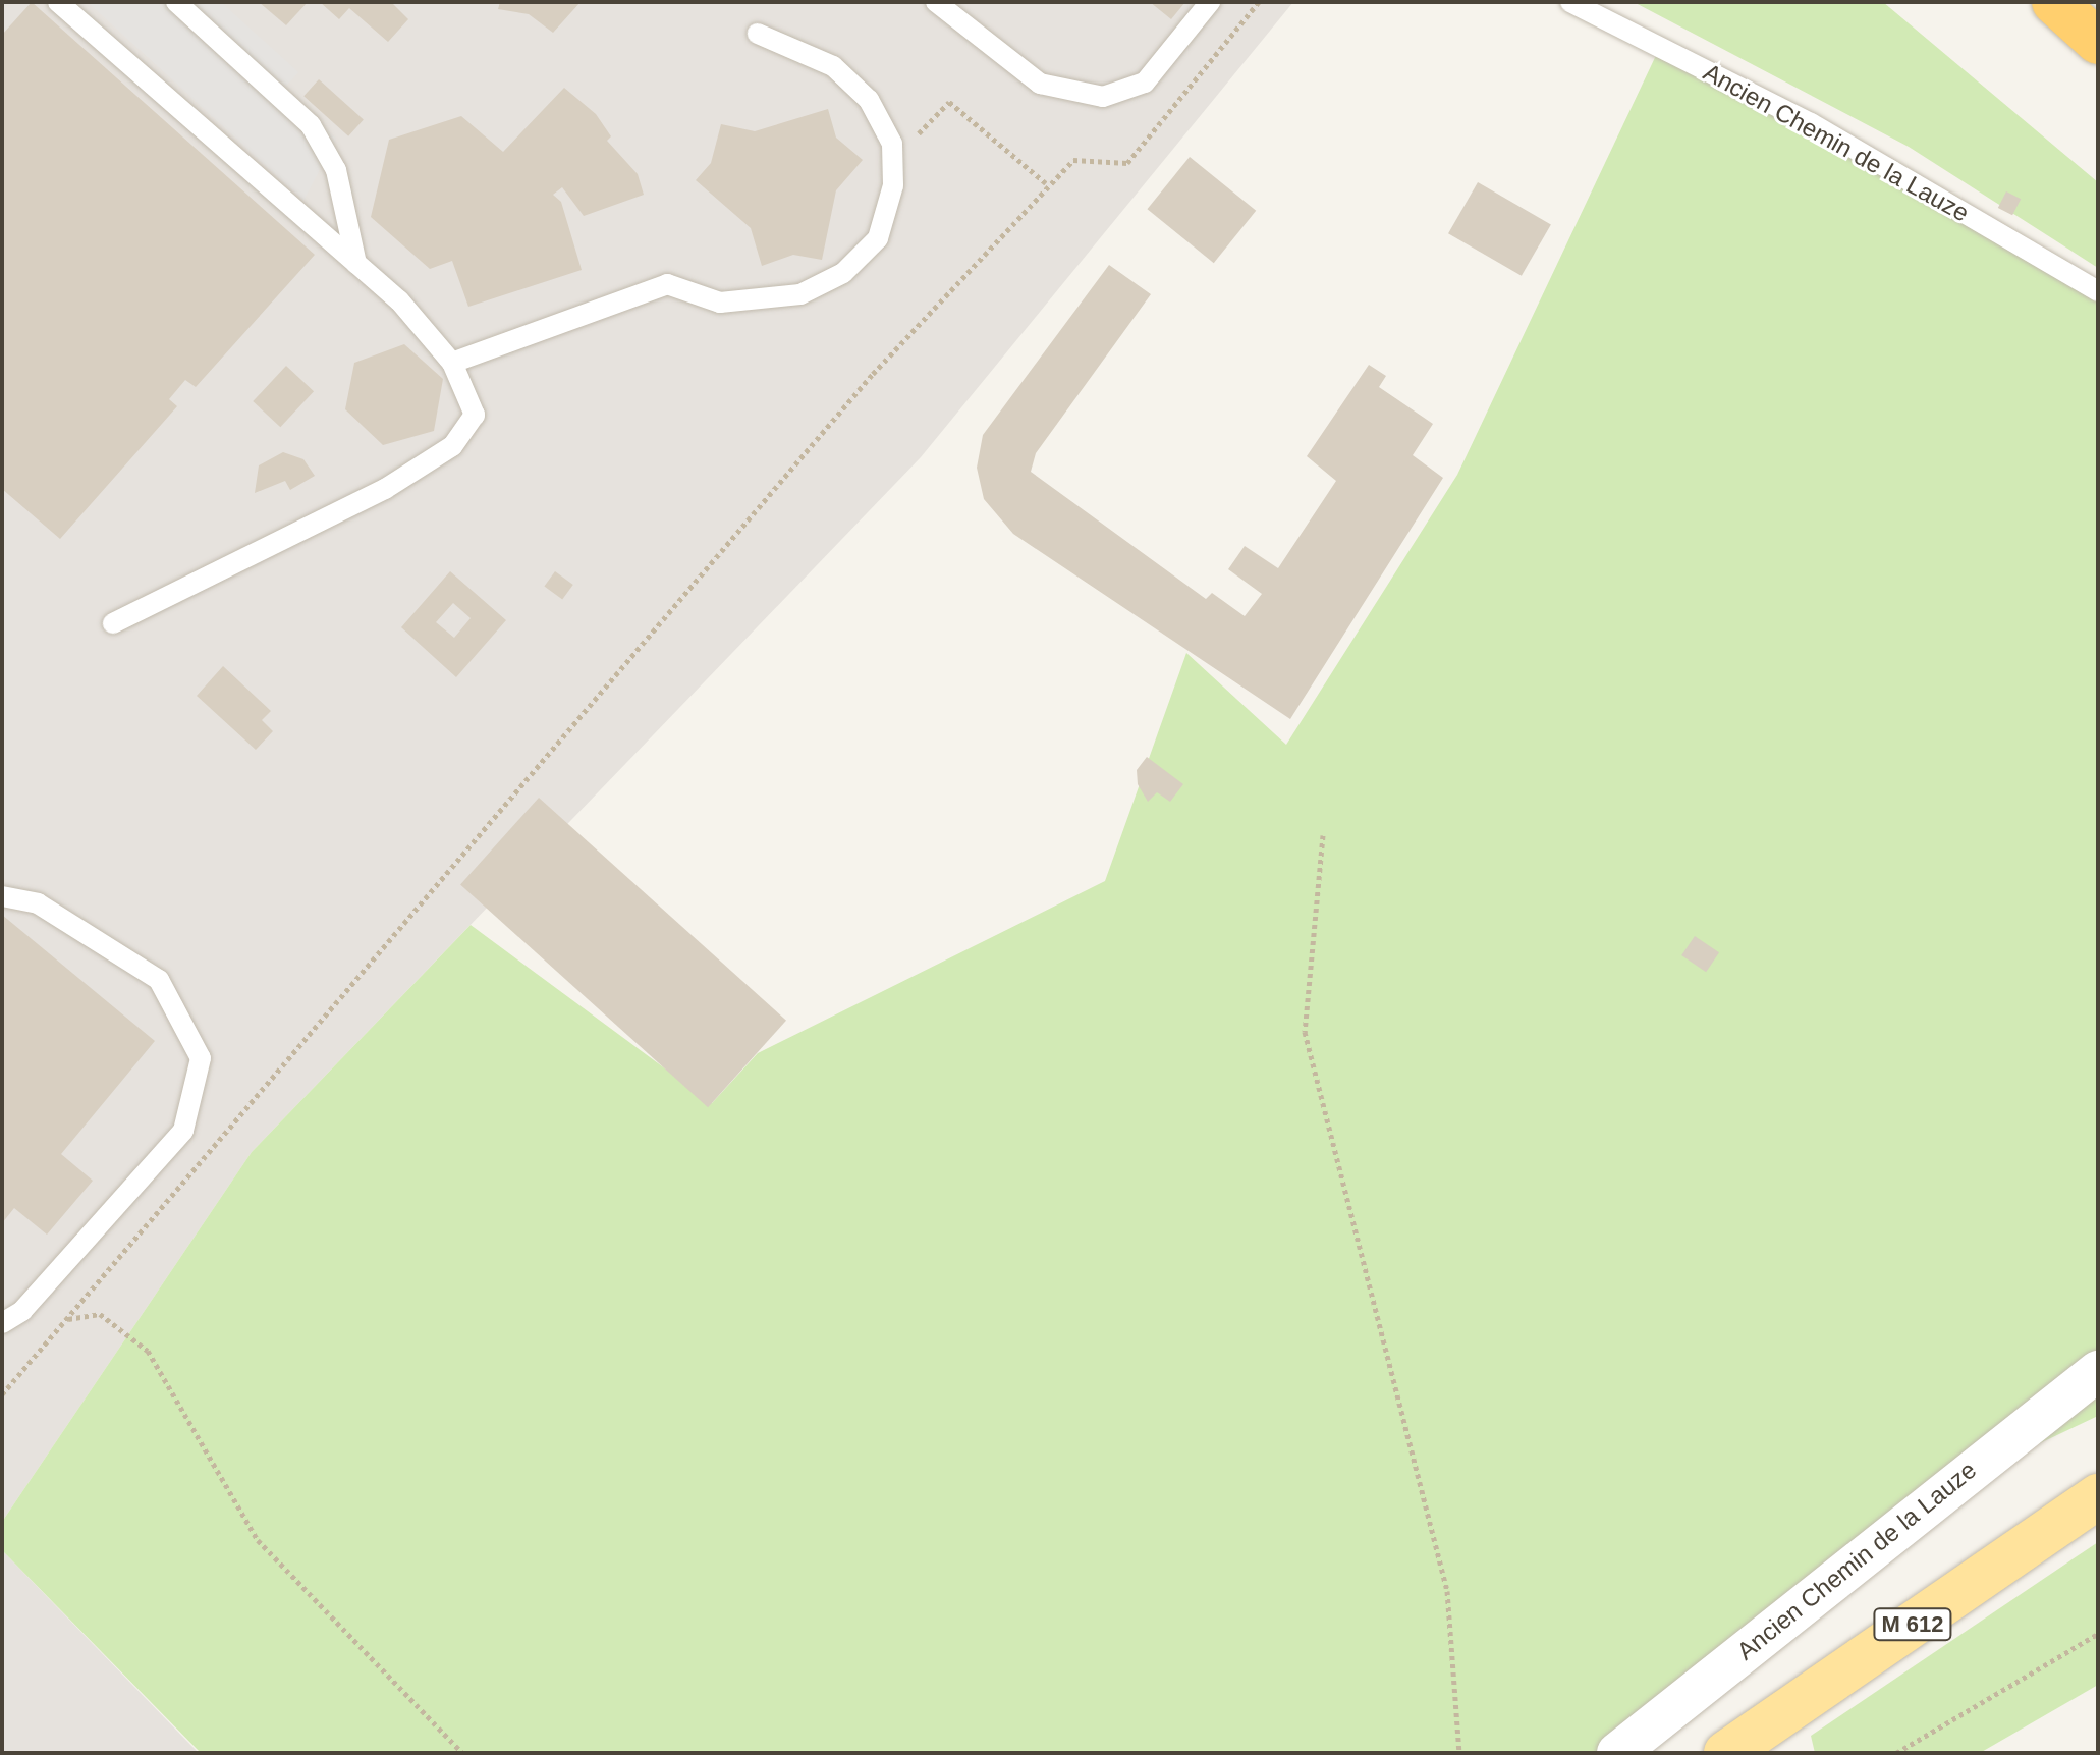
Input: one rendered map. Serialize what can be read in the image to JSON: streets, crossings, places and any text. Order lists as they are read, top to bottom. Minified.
{"streets":{"main road":["M 612"],"street":["Ancien Chemin de la Lauze"]}}
